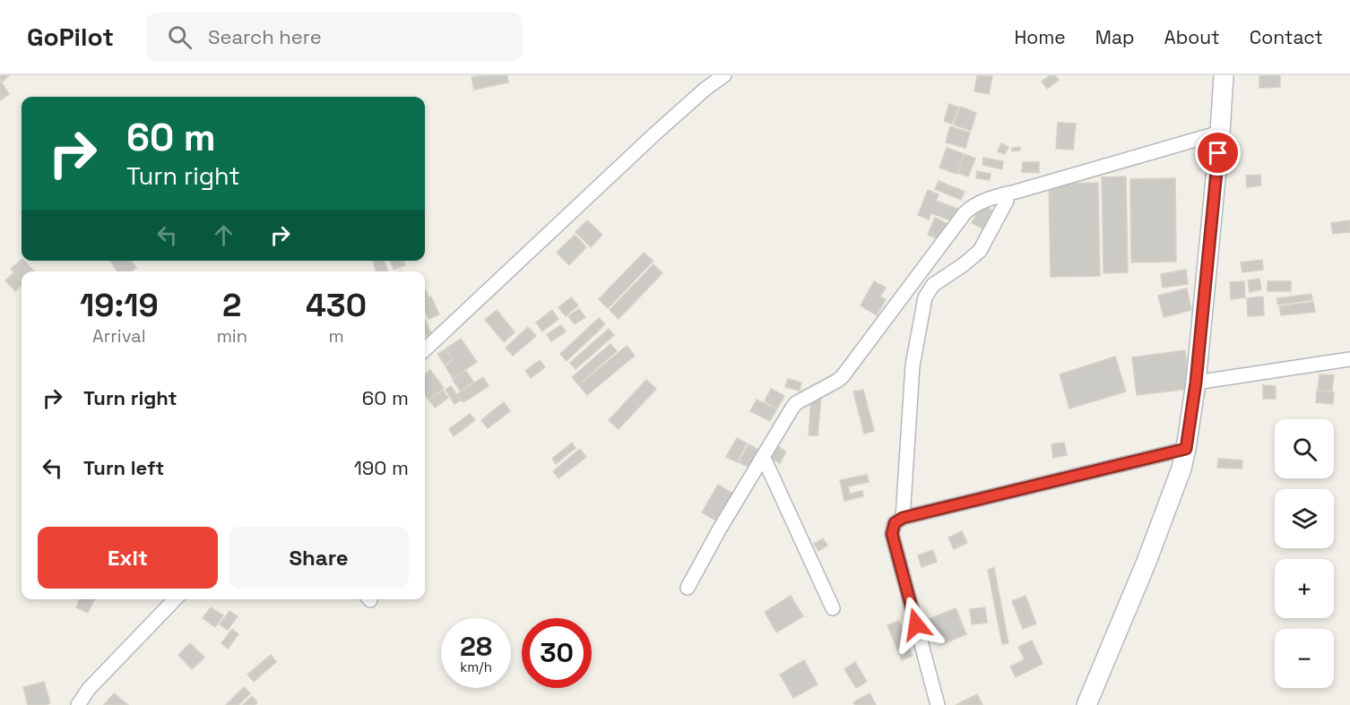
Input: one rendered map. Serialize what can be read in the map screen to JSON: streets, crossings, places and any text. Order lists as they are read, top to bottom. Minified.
{"page":{"header":"GoPilot","search":"Search here","nav":["Home","Map","About","Contact"],"turn":["60 m","Turn right"],"eta":["19:19","Arrival","2","min","430","m"],"list":[{"name":"Turn right","value":"60 m"},{"name":"Turn left","value":"190 m"}],"map_buttons":["+","−"],"buttons":["Exit","Share"],"speed":"28 km/h","limit":"30"}}
